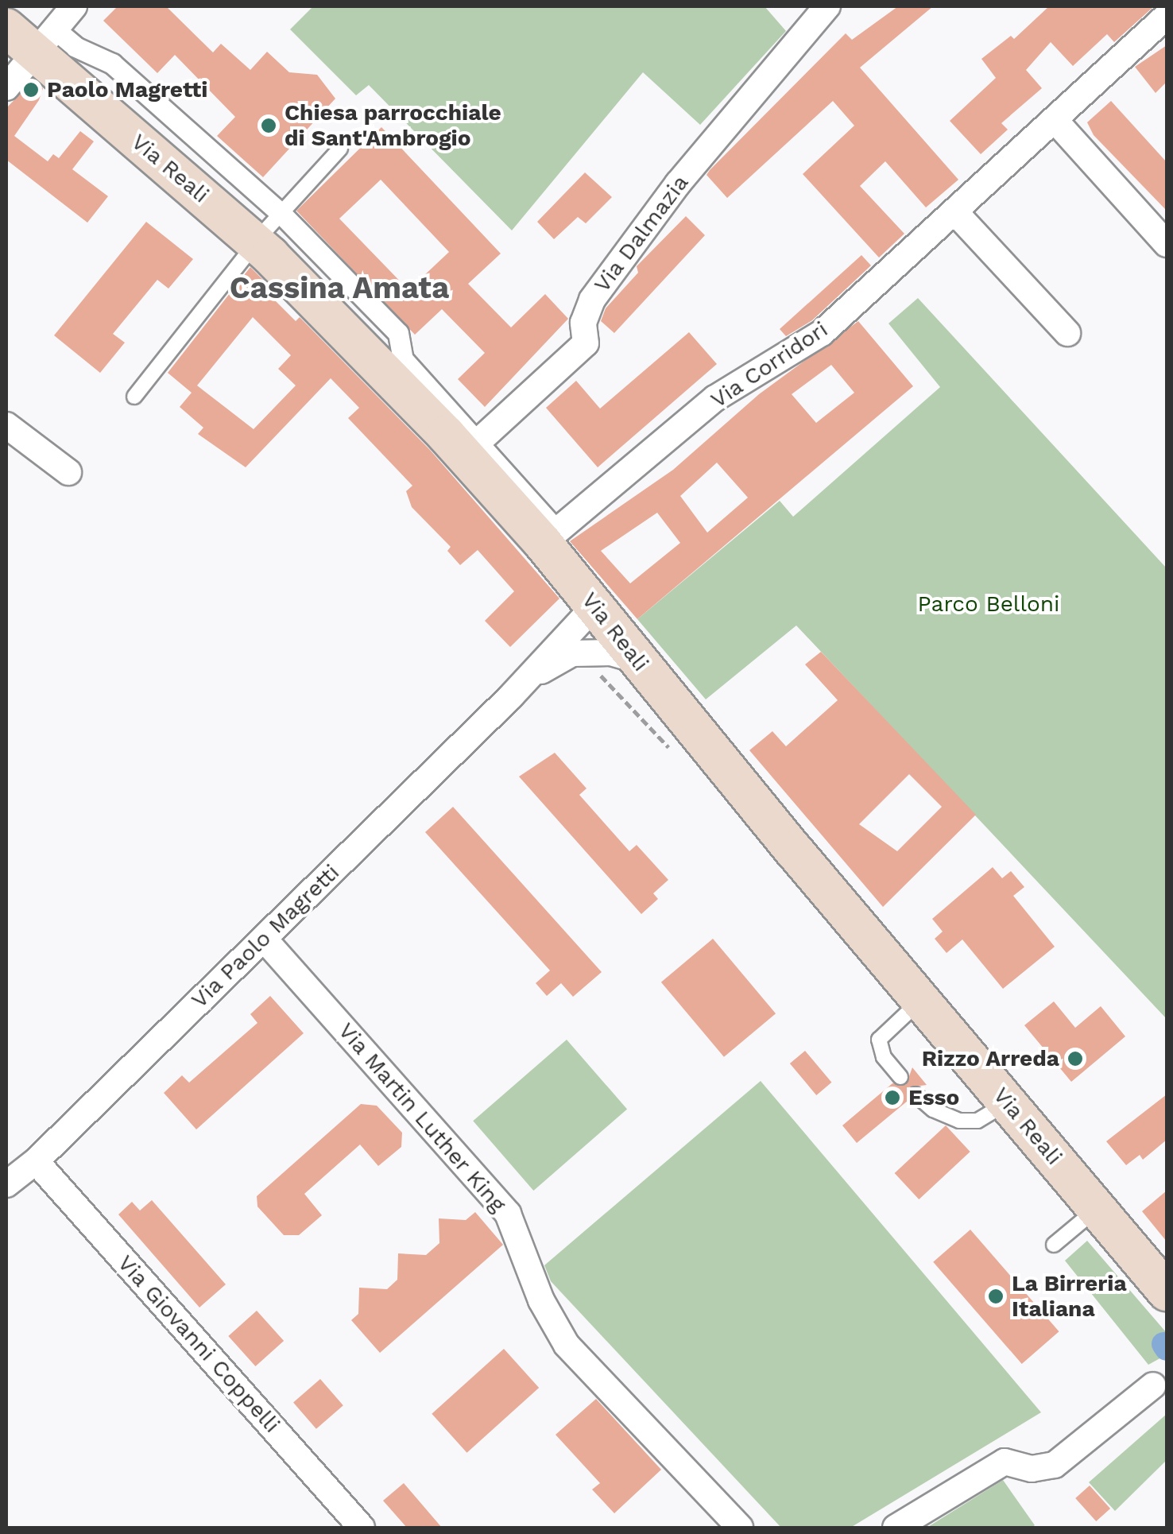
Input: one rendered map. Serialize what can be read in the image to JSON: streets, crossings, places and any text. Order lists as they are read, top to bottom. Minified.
{"streets":{"main road":["Via Reali"],"street":["Via Dalmazia","Via Corridori","Via Paolo Magretti","Via Martin Luther King","Via Giovanni Coppelli"]},"crossings":[["Via Reali","Via Dalmazia"],["Via Reali","Via Corridori"],["Via Reali","Via Paolo Magretti"],["Via Paolo Magretti","Via Martin Luther King"],["Via Paolo Magretti","Via Giovanni Coppelli"]],"districts":["Cassina Amata"],"parks":["Parco Belloni"],"places":["Paolo Magretti","Chiesa parrocchiale di Sant'Ambrogio","Rizzo Arreda","Esso","La Birreria Italiana"]}
